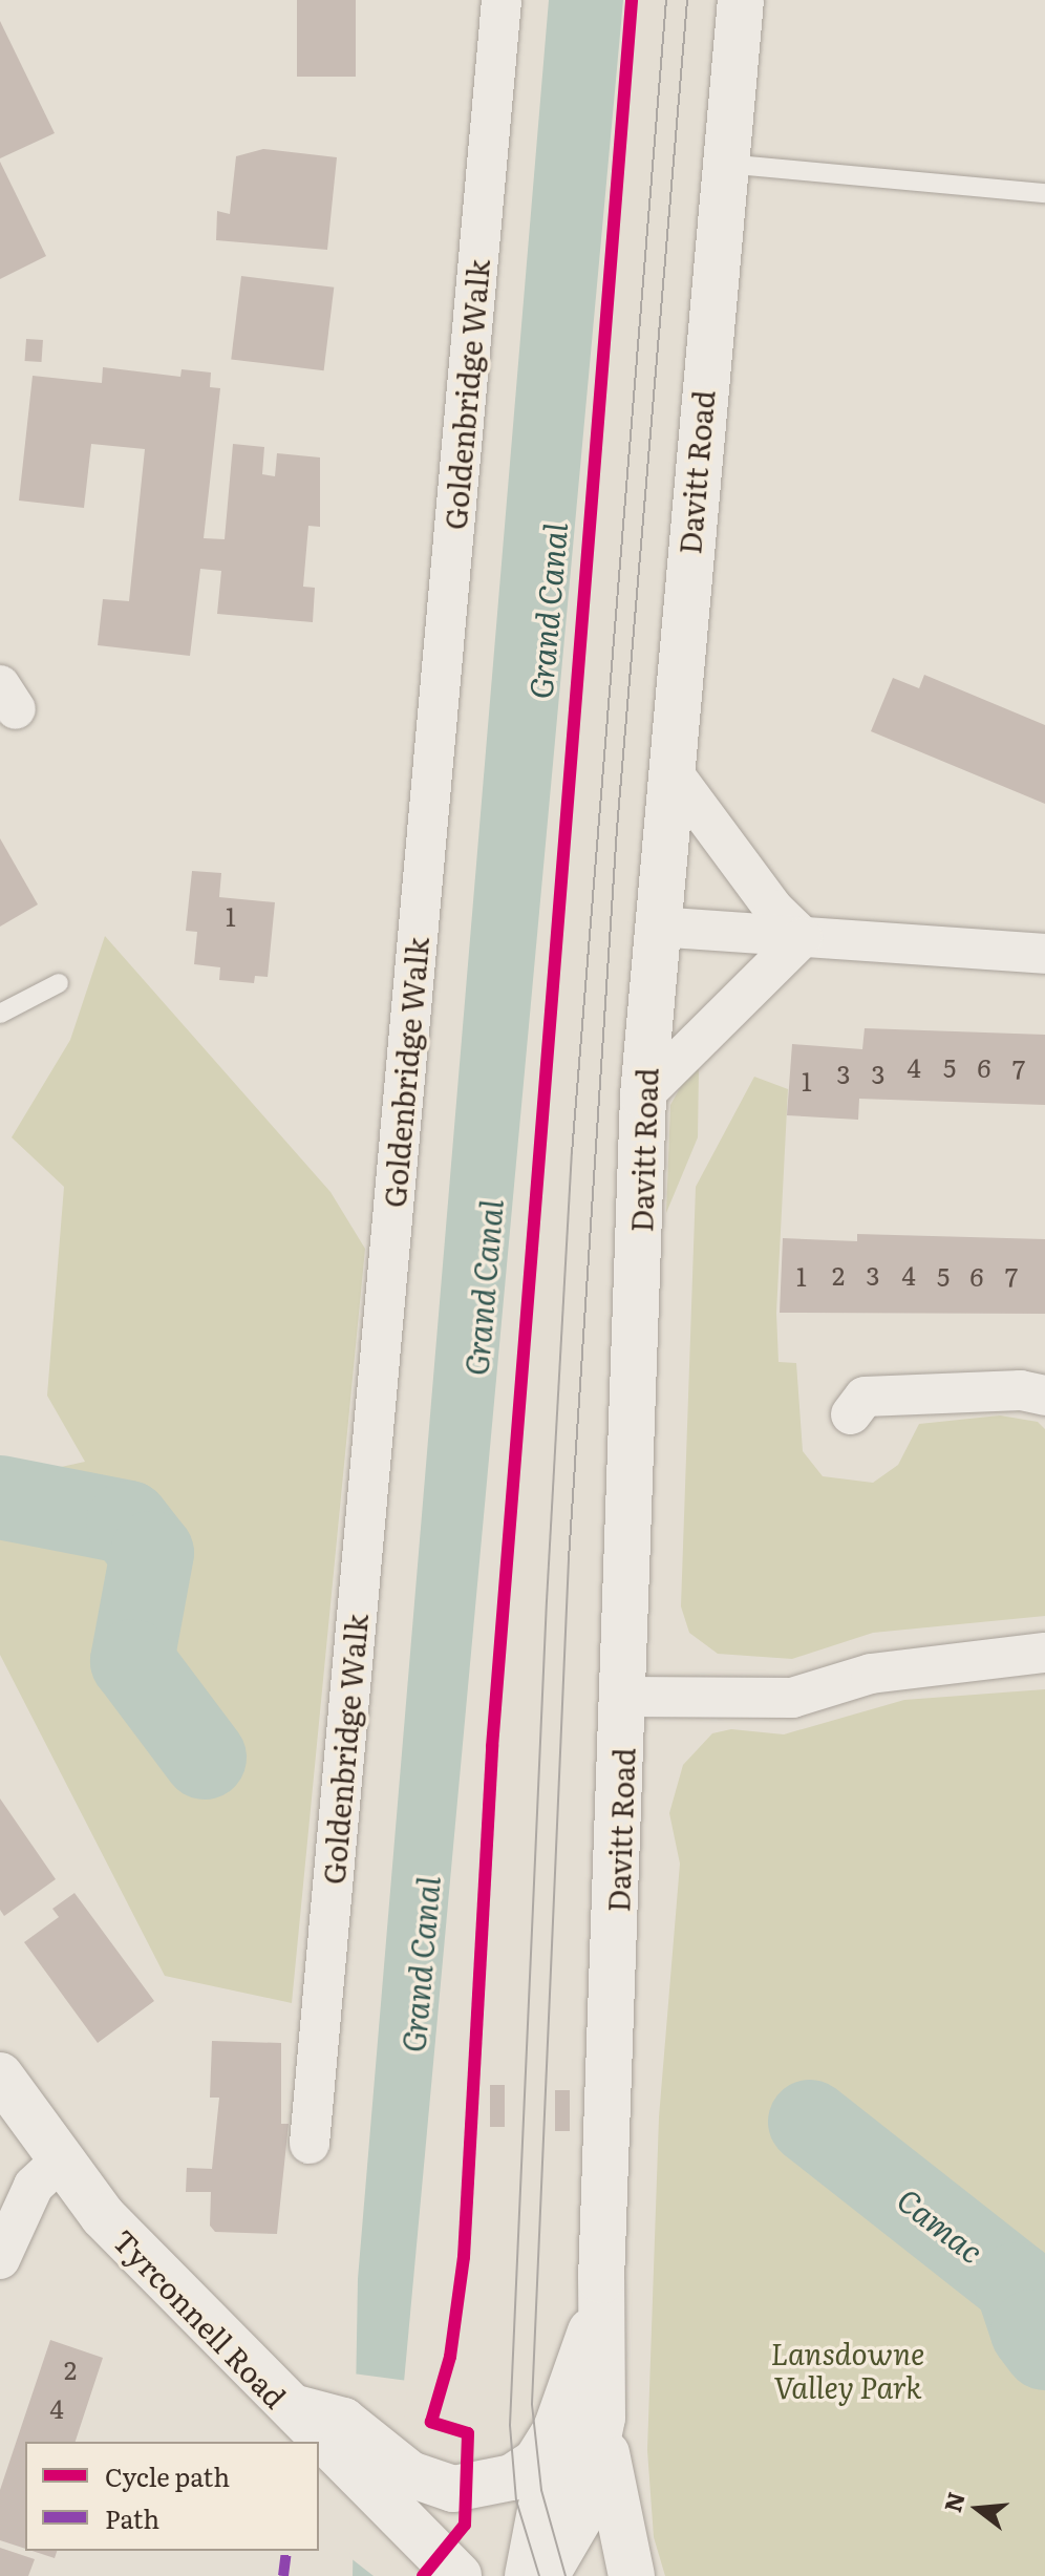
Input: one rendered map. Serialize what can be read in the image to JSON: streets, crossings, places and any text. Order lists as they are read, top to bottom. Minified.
{"streets":{"main road":["Davitt Road","Tyrconnell Road"],"street":["Goldenbridge Walk"]},"crossings":[["Davitt Road","Tyrconnell Road"]],"water":["Grand Canal","Camac"],"parks":["Lansdowne Valley Park"],"house_numbers":["1","4","5","6","7","3","3","1","2","3","4","1","5","6","7","2","4"],"legend":["Cycle path","Path"],"north":"left"}
